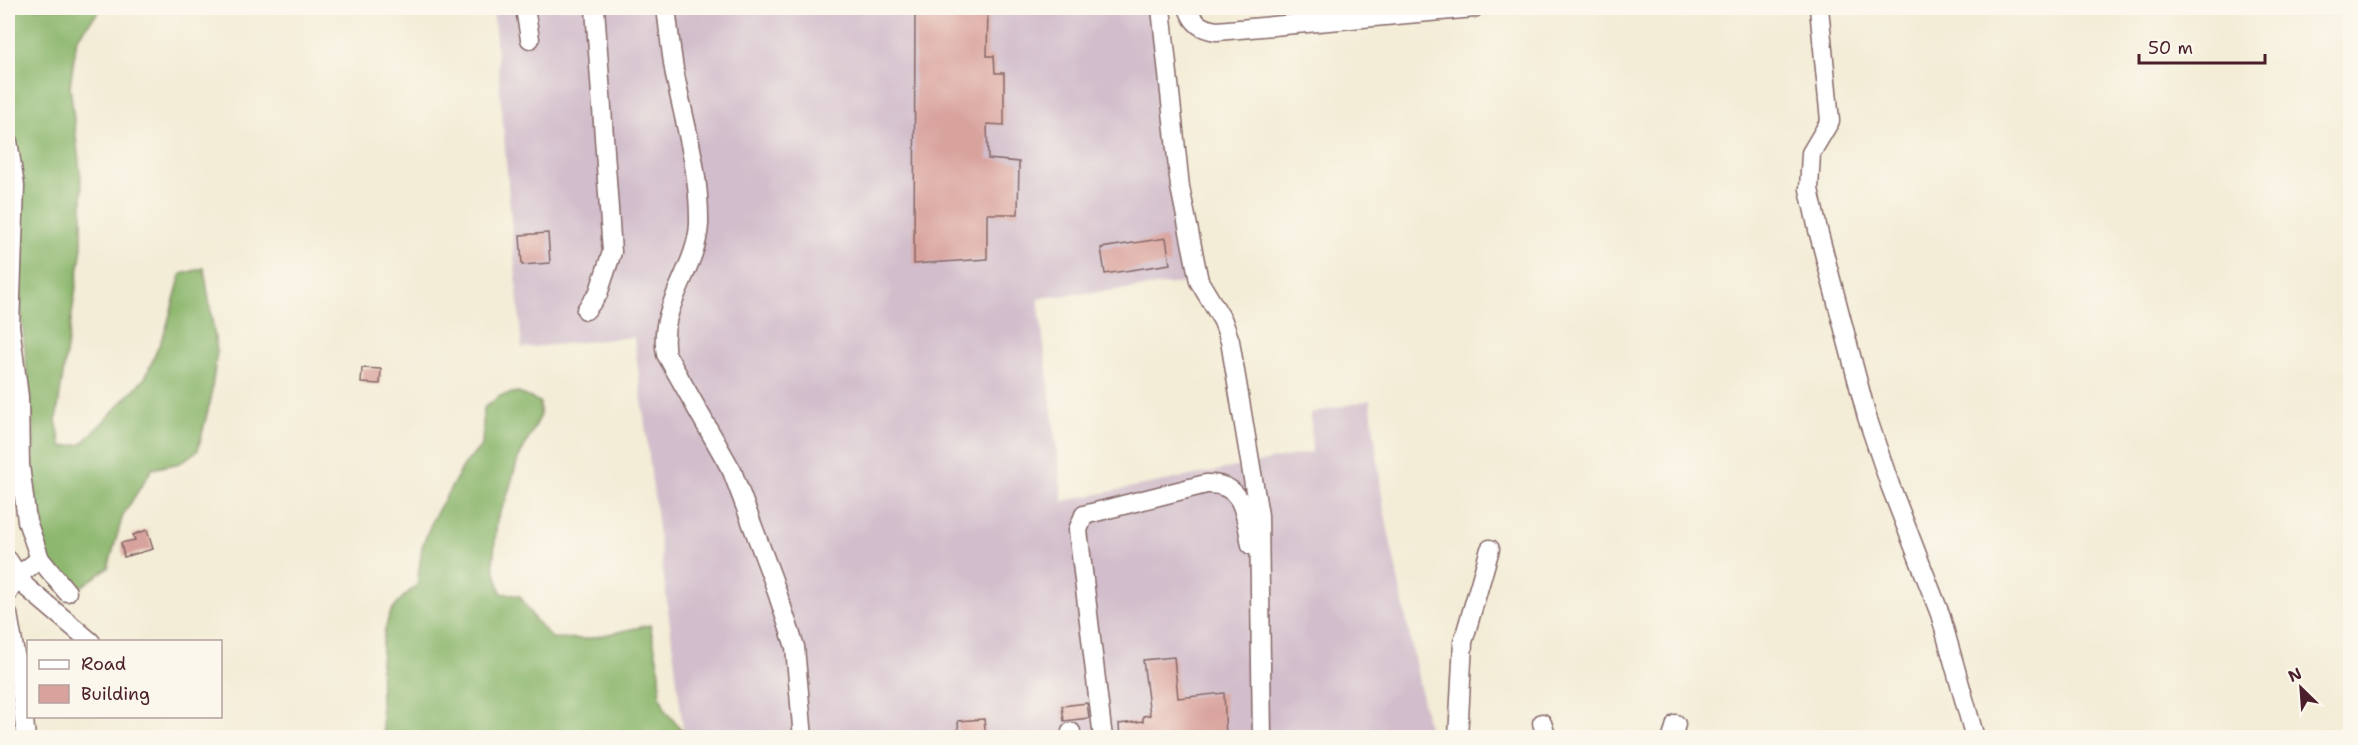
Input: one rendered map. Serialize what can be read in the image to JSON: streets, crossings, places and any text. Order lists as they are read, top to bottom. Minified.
{"legend":["Road","Building"],"scale_bar":"50 m","north":"top left"}
